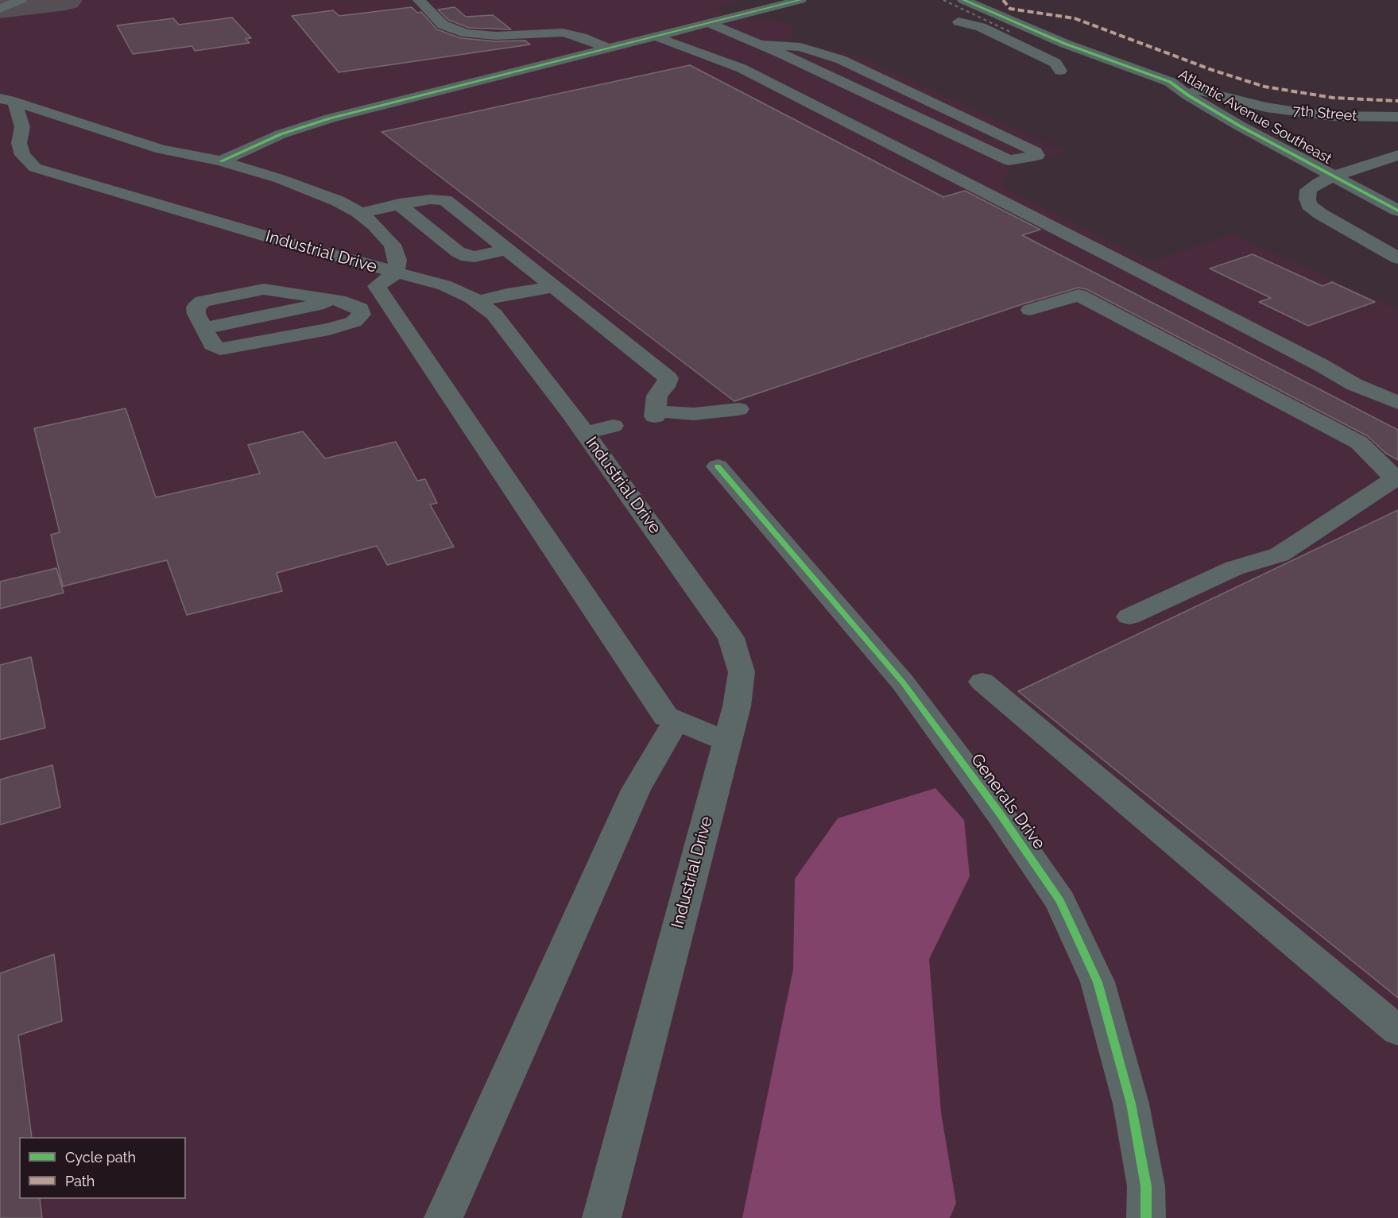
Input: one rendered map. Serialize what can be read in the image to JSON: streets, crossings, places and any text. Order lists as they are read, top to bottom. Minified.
{"streets":{"street":["7th Street","Atlantic Avenue Southeast","Industrial Drive","Generals Drive"]},"crossings":[["7th Street","Atlantic Avenue Southeast"]],"legend":["Cycle path","Path"]}
